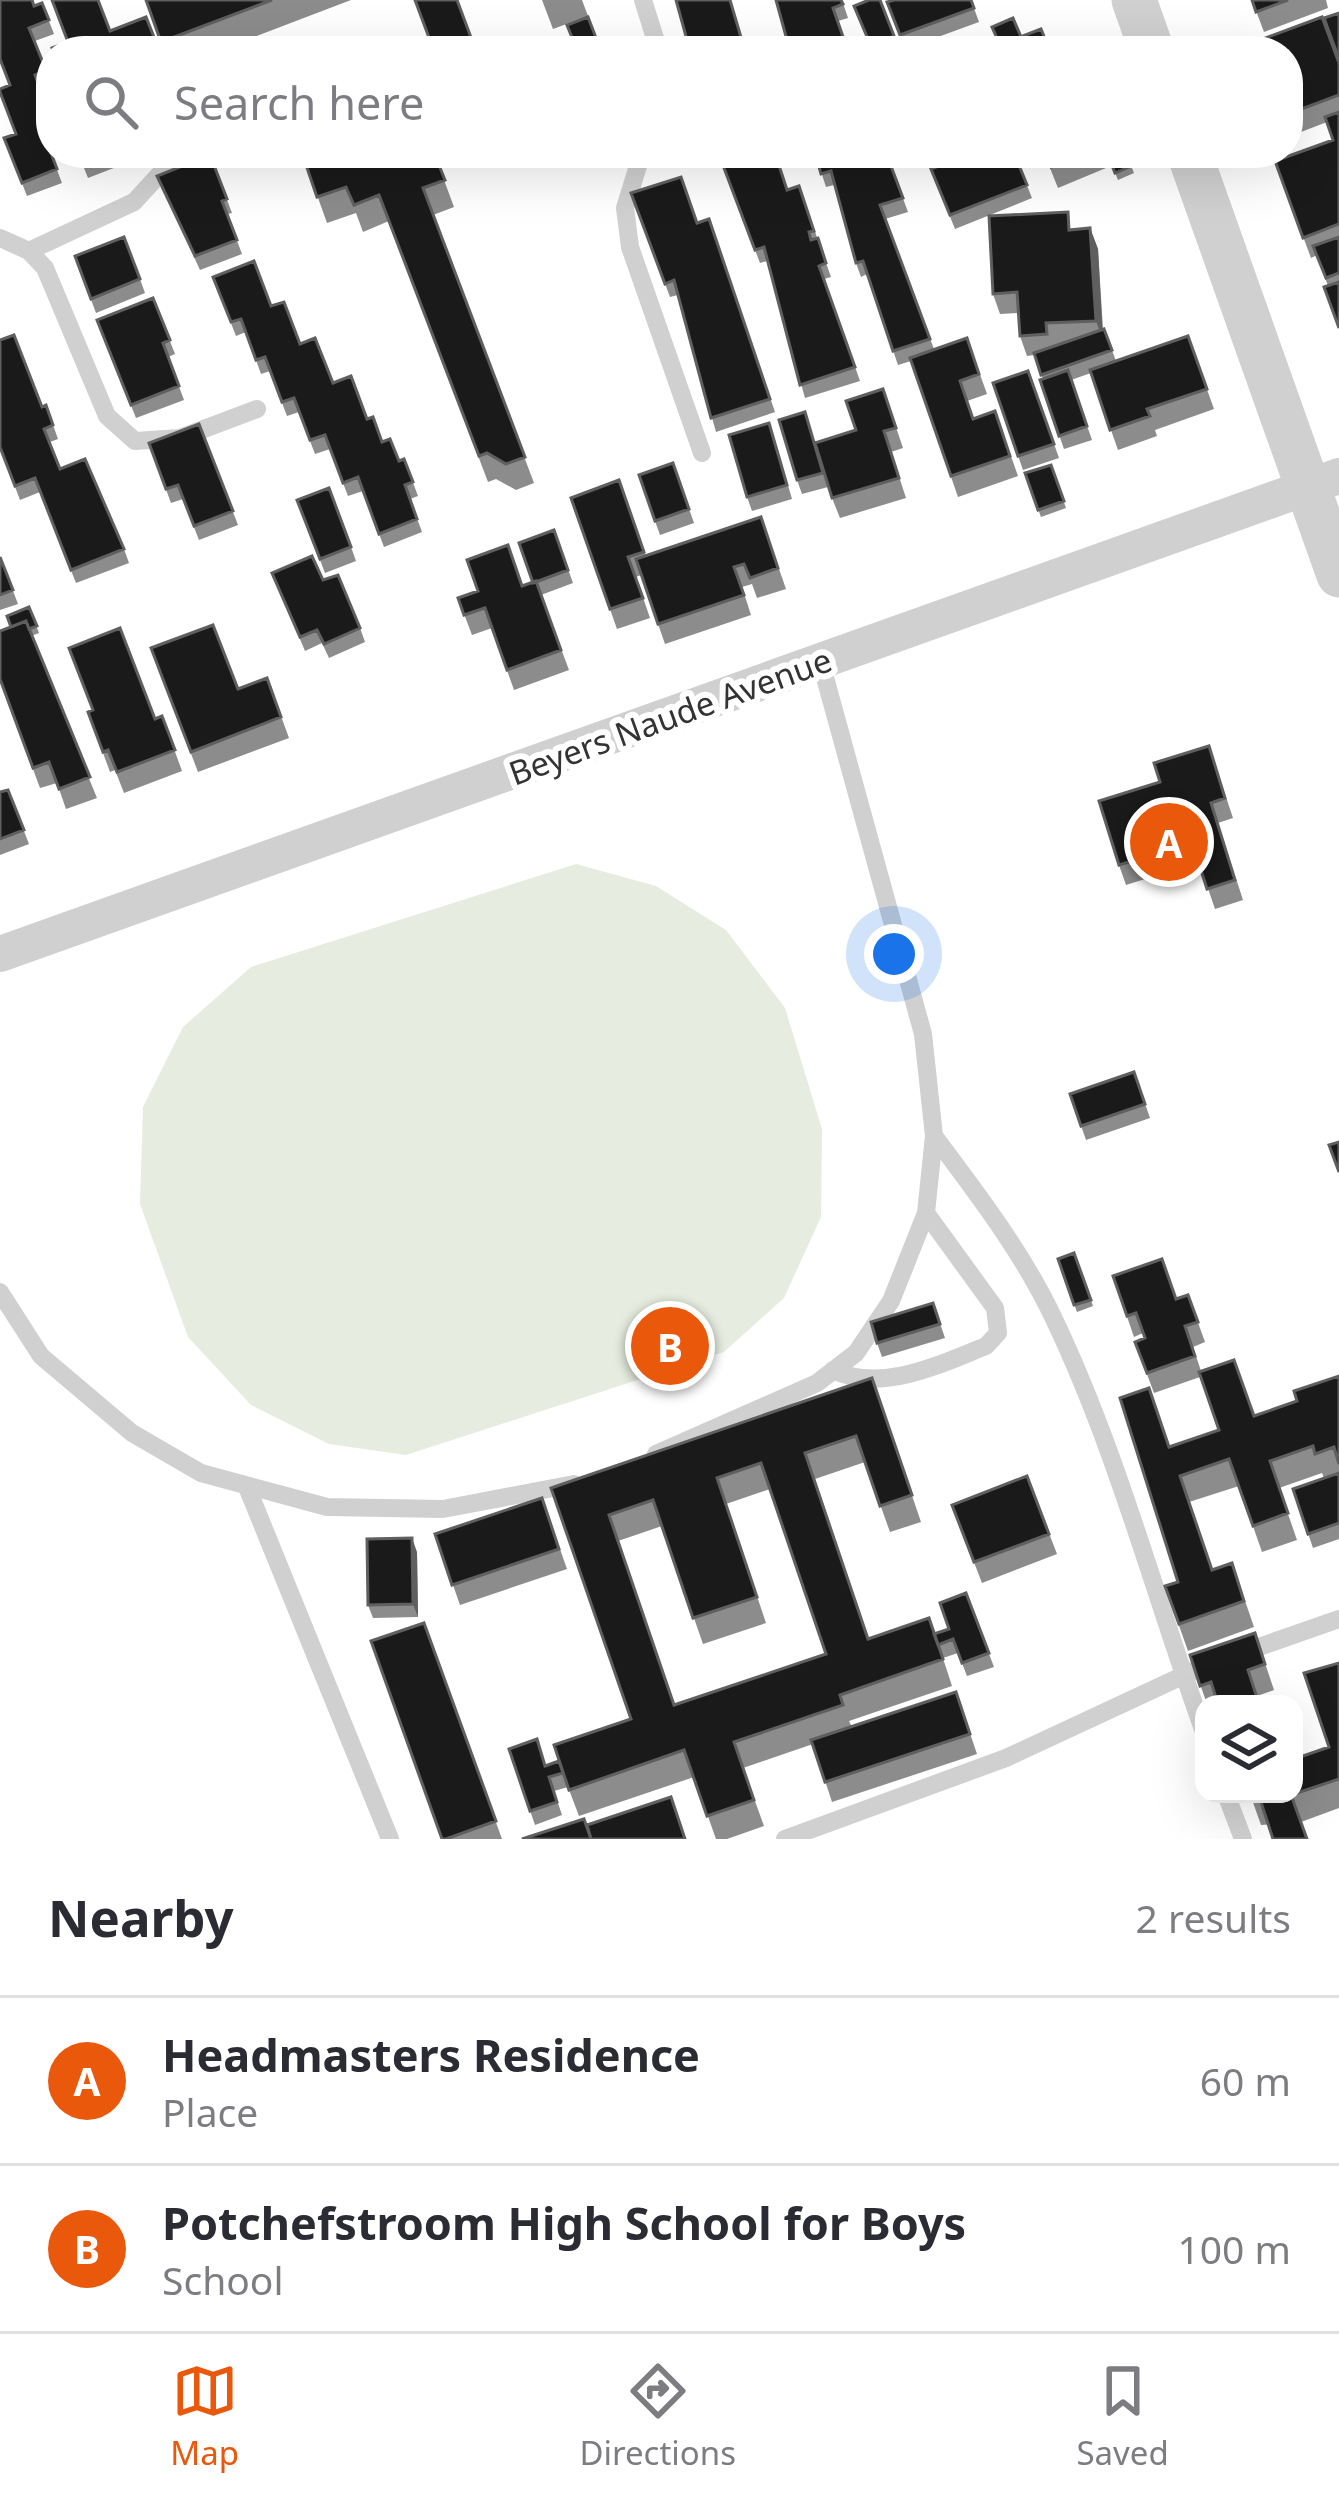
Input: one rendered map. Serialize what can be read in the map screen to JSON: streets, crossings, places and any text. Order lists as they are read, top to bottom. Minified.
{"streets":{"street":["Beyers Naude Avenue"]},"page":{"search":"Search here","pins":["A","B"],"heading":["Nearby","2 results"],"list":[{"mark":"A","name":"Headmasters Residence","note":"Place","value":"60 m"},{"mark":"B","name":"Potchefstroom High School for Boys","note":"School","value":"100 m"}],"nav":["Map","Directions","Saved"]}}
